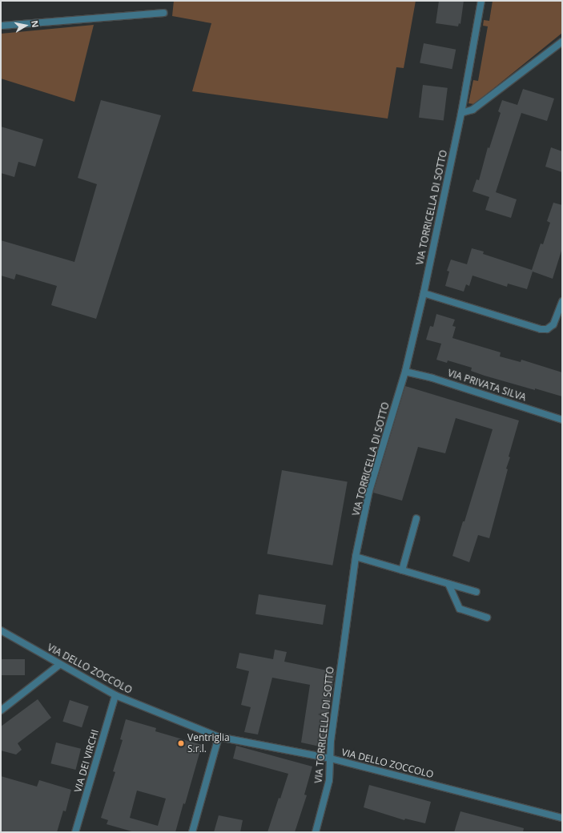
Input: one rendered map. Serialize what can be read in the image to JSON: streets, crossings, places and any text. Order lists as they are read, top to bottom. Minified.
{"streets":{"street":["VIA TORRICELLA DI SOTTO","VIA PRIVATA SILVA","VIA DELLO ZOCCOLO","VIA DEI VIRCHI"]},"crossings":[["VIA TORRICELLA DI SOTTO","VIA PRIVATA SILVA"],["VIA TORRICELLA DI SOTTO","VIA DELLO ZOCCOLO"],["VIA DELLO ZOCCOLO","VIA DEI VIRCHI"]],"places":["Ventriglia S.r.l."],"north":"right"}
